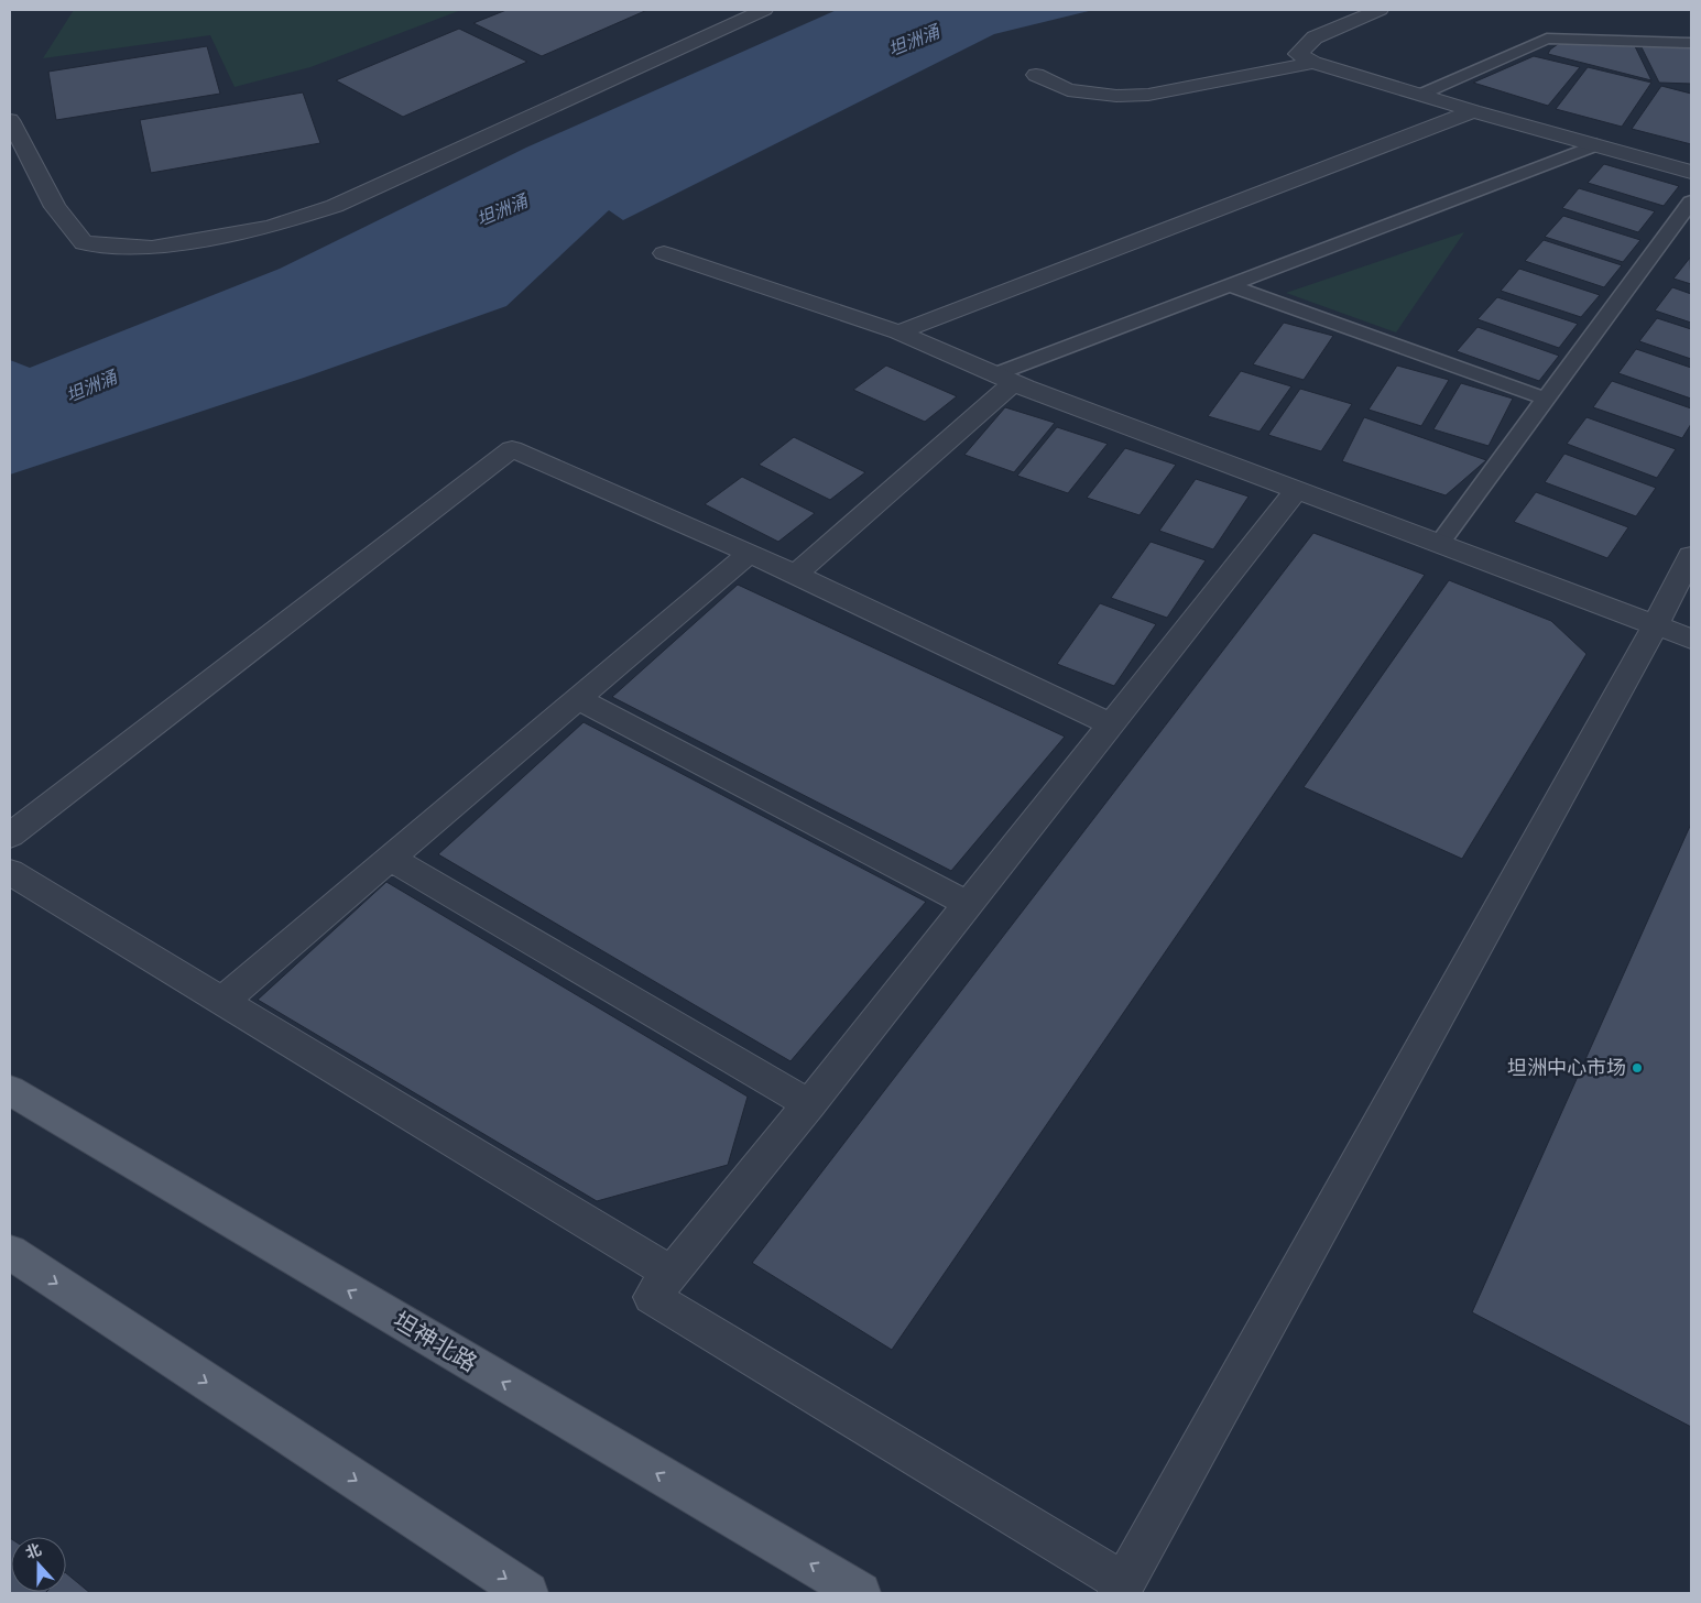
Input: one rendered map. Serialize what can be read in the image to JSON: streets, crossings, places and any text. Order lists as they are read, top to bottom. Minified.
{"streets":{"main road":["坦神北路"]},"water":["坦洲涌"],"places":["坦洲中心市场"],"north":"top"}
